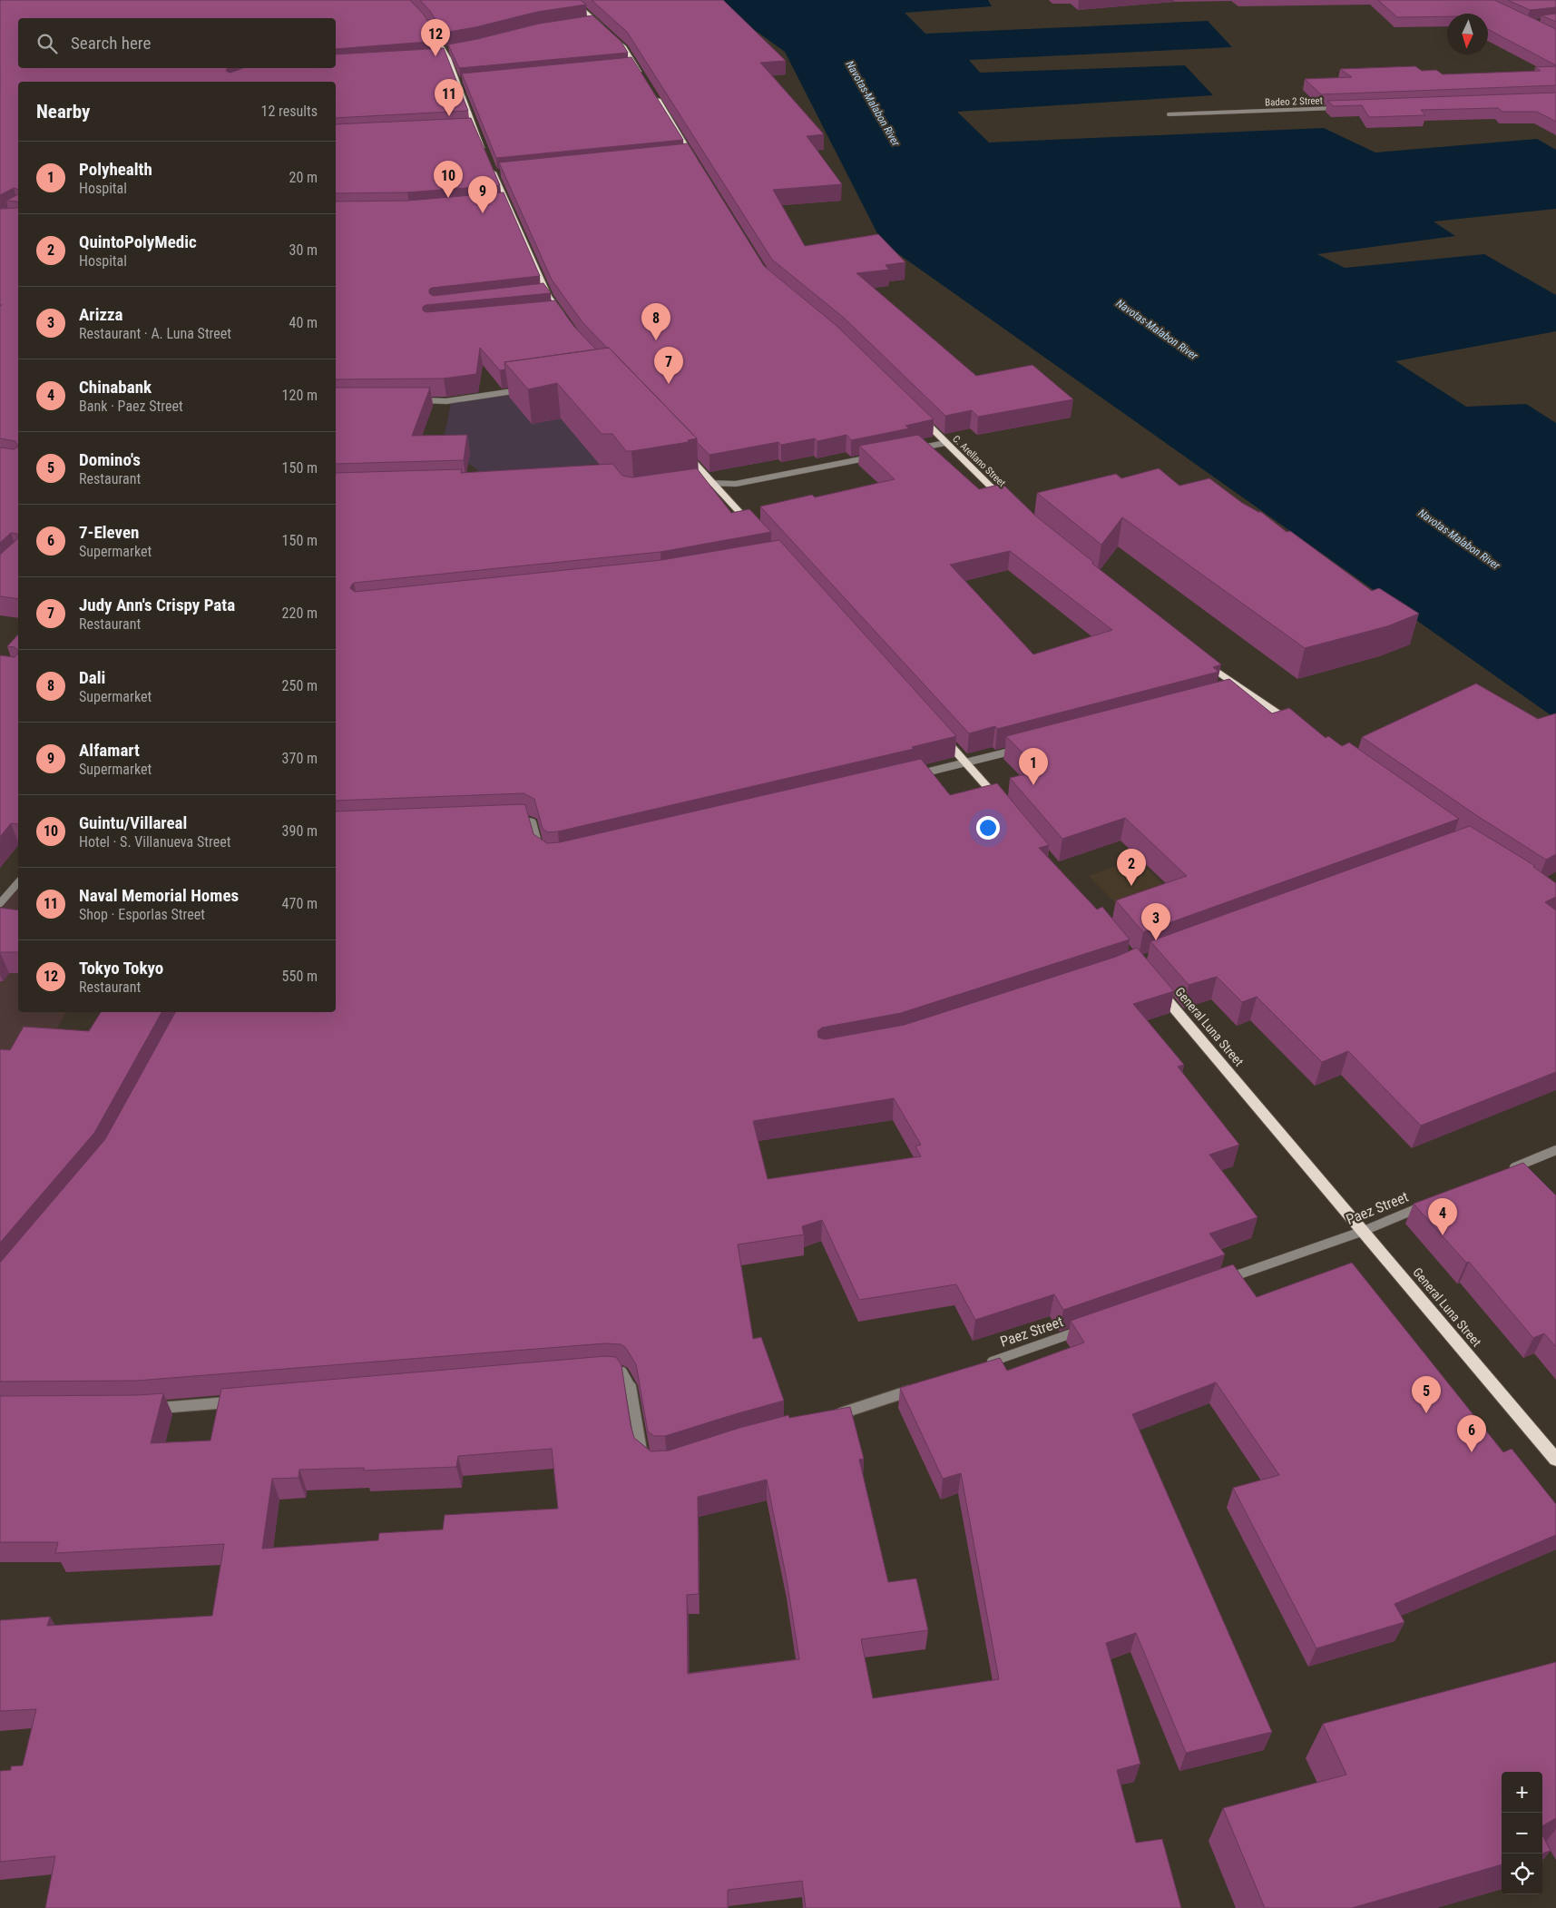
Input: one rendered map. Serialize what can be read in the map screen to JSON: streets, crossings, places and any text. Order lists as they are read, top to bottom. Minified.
{"streets":{"main road":["C. Arellano Street","General Luna Street"],"street":["Badeo 2 Street","Paez Street"]},"crossings":[["General Luna Street","Paez Street"]],"water":["Navotas-Malabon River"],"north":"bottom","page":{"search":"Search here","pins":["12","11","10","9","8","7","1","2","3","4","5","6"],"heading":["Nearby","12 results"],"list":[{"mark":"1","name":"Polyhealth","note":"Hospital","value":"20 m"},{"mark":"2","name":"QuintoPolyMedic","note":"Hospital","value":"30 m"},{"mark":"3","name":"Arizza","note":"Restaurant · A. Luna Street","value":"40 m"},{"mark":"4","name":"Chinabank","note":"Bank · Paez Street","value":"120 m"},{"mark":"5","name":"Domino's","note":"Restaurant","value":"150 m"},{"mark":"6","name":"7-Eleven","note":"Supermarket","value":"150 m"},{"mark":"7","name":"Judy Ann's Crispy Pata","note":"Restaurant","value":"220 m"},{"mark":"8","name":"Dali","note":"Supermarket","value":"250 m"},{"mark":"9","name":"Alfamart","note":"Supermarket","value":"370 m"},{"mark":"10","name":"Guintu/Villareal","note":"Hotel · S. Villanueva Street","value":"390 m"},{"mark":"11","name":"Naval Memorial Homes","note":"Shop · Esporlas Street","value":"470 m"},{"mark":"12","name":"Tokyo Tokyo","note":"Restaurant","value":"550 m"}],"map_buttons":["+","−"]}}
